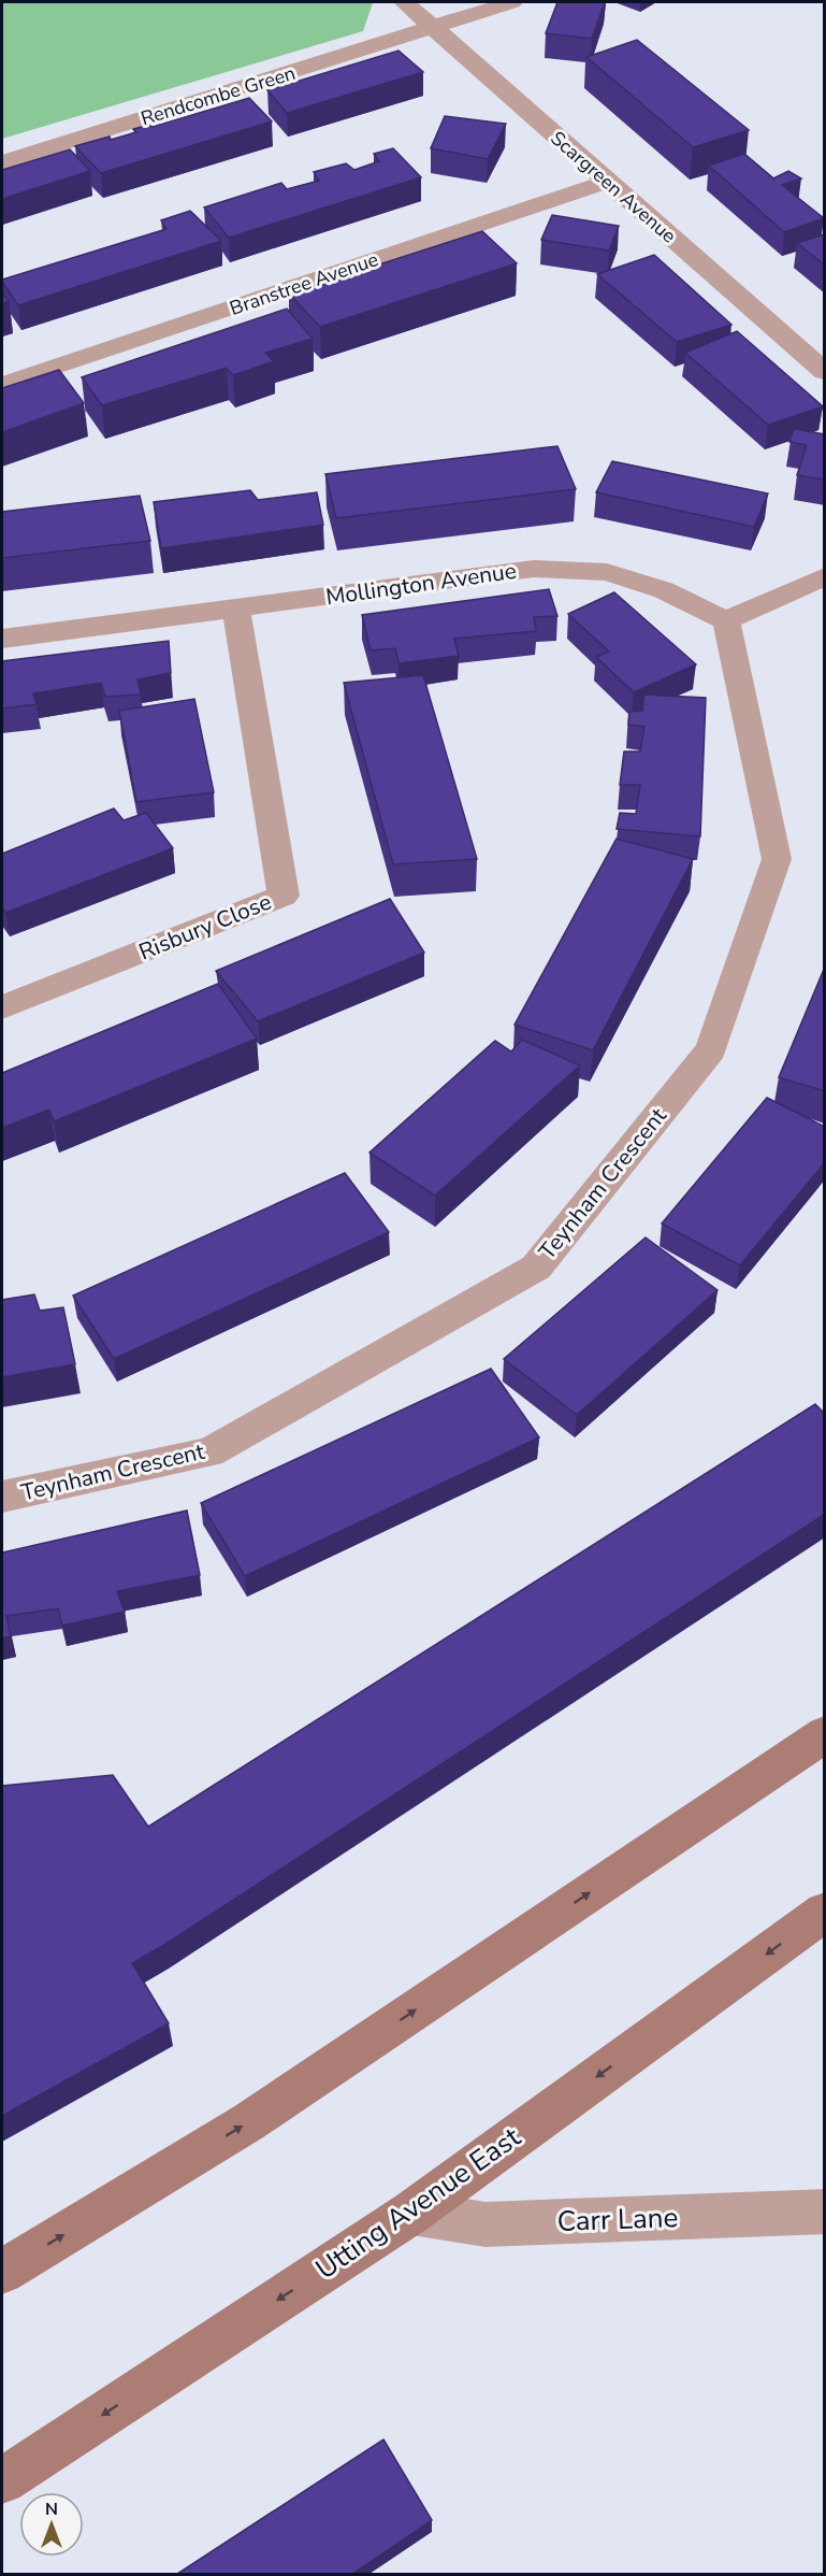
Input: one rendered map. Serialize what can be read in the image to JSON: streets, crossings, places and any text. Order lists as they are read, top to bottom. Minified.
{"streets":{"street":["Rendcombe Green","Scargreen Avenue","Branstree Avenue","Mollington Avenue","Risbury Close","Teynham Crescent","Utting Avenue East","Carr Lane"]},"crossings":[["Rendcombe Green","Scargreen Avenue"],["Scargreen Avenue","Branstree Avenue"],["Mollington Avenue","Risbury Close"],["Mollington Avenue","Teynham Crescent"],["Utting Avenue East","Carr Lane"]],"north":"top"}
